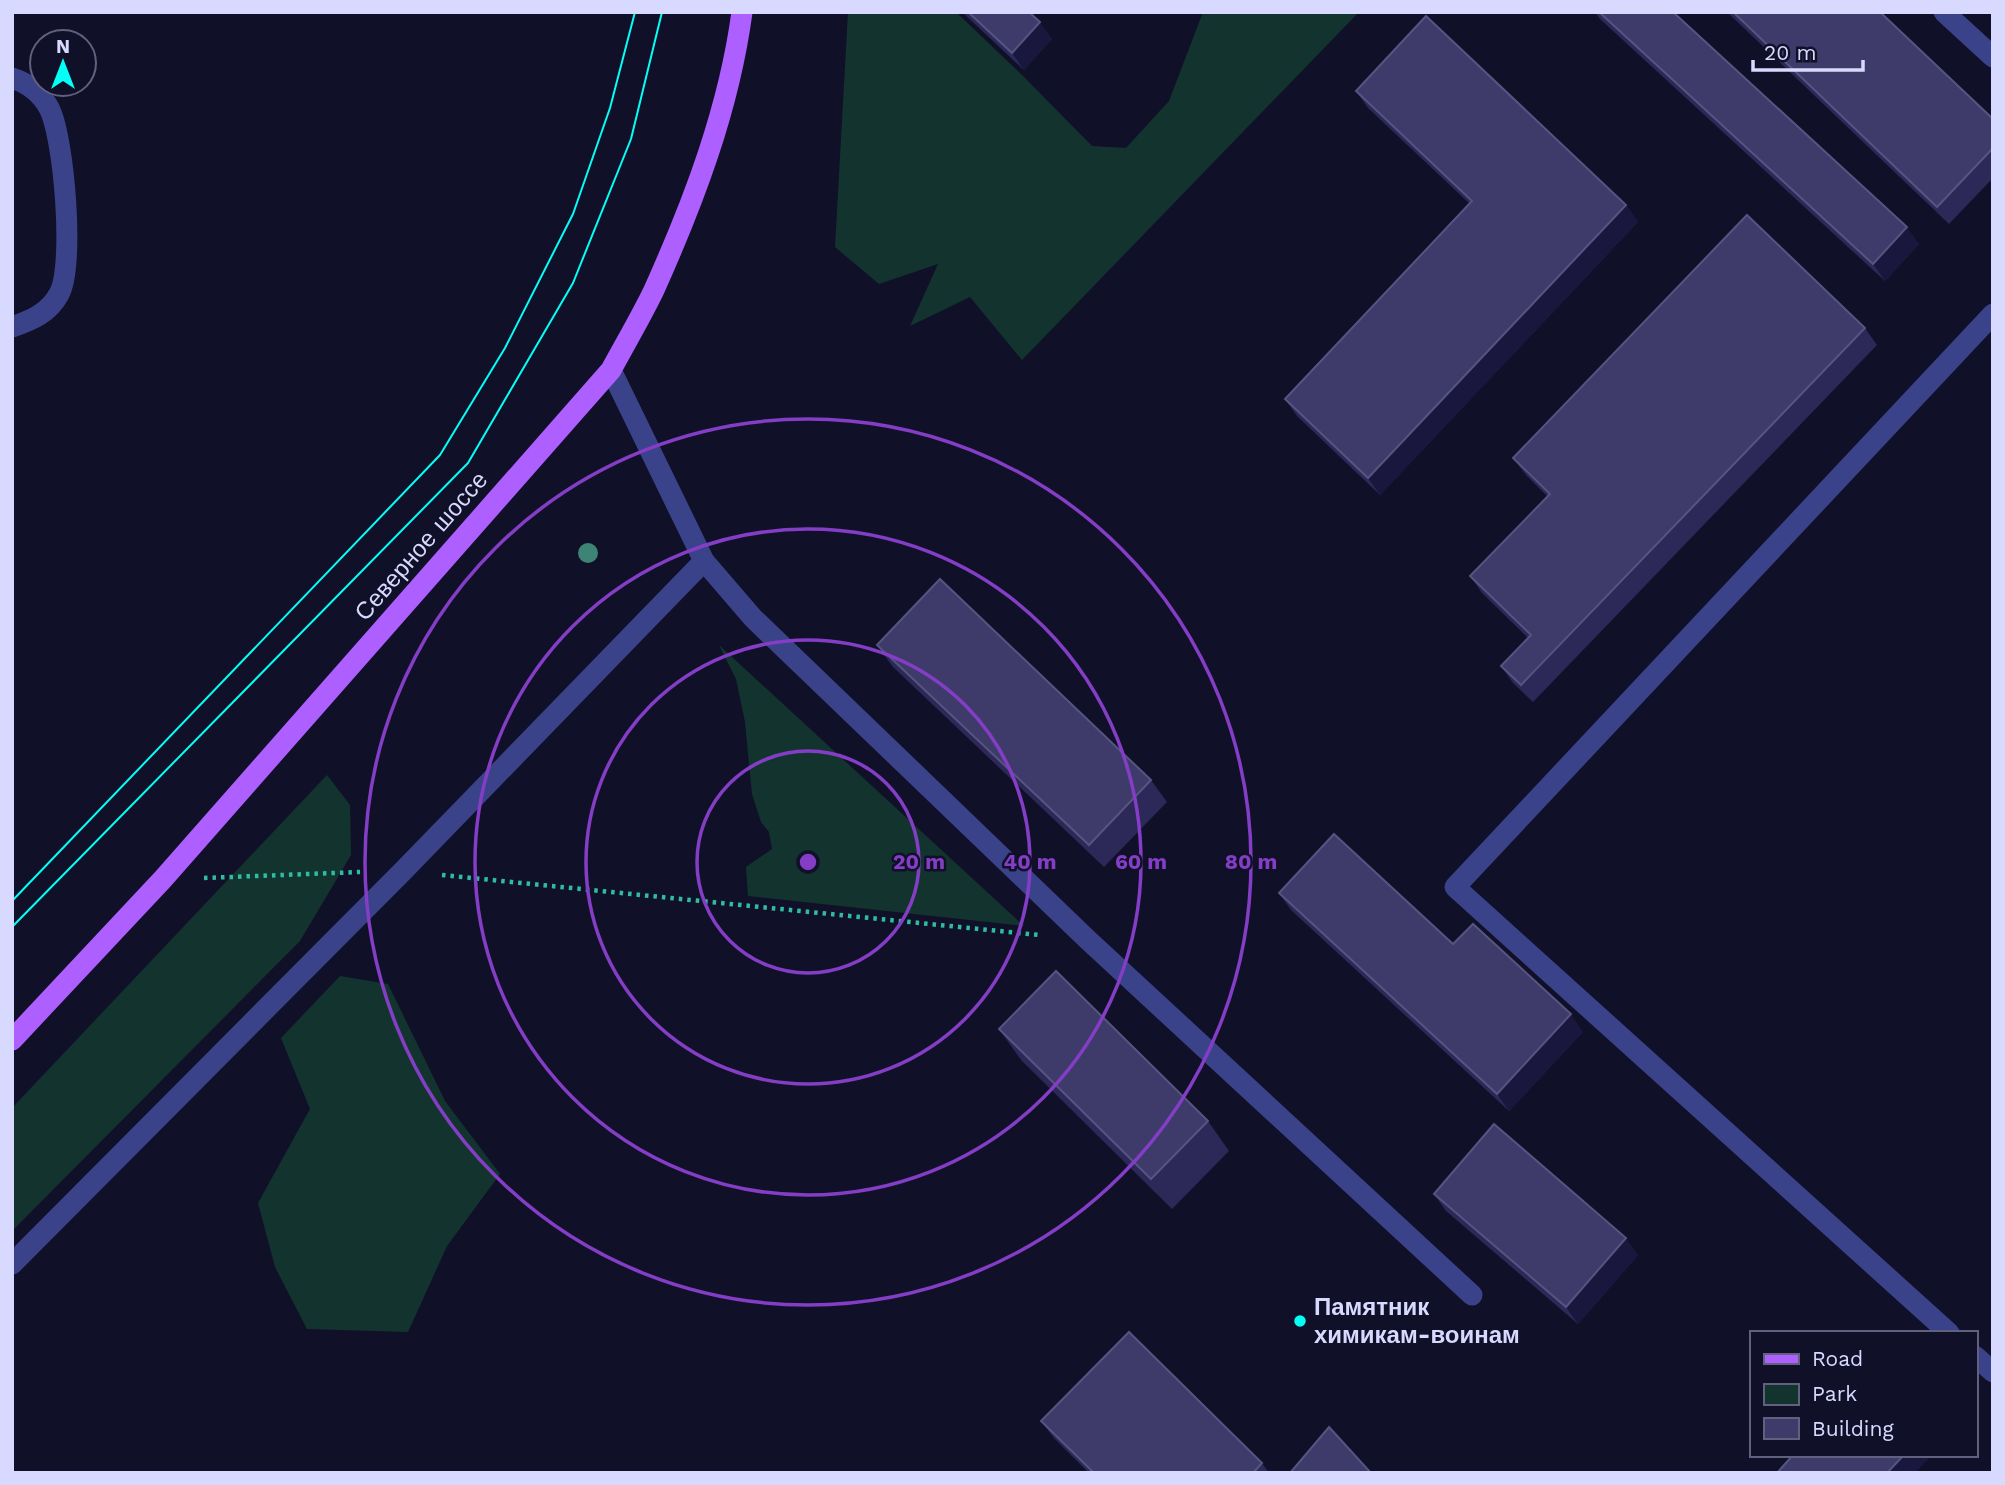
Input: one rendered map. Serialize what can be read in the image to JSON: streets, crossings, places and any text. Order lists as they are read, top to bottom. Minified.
{"streets":{"main road":["Северное шоссе"]},"places":["Памятник химикам-воинам"],"legend":["Road","Park","Building"],"scale_bar":"20 m","north":"top","rings":["20 m","40 m","60 m","80 m"]}
